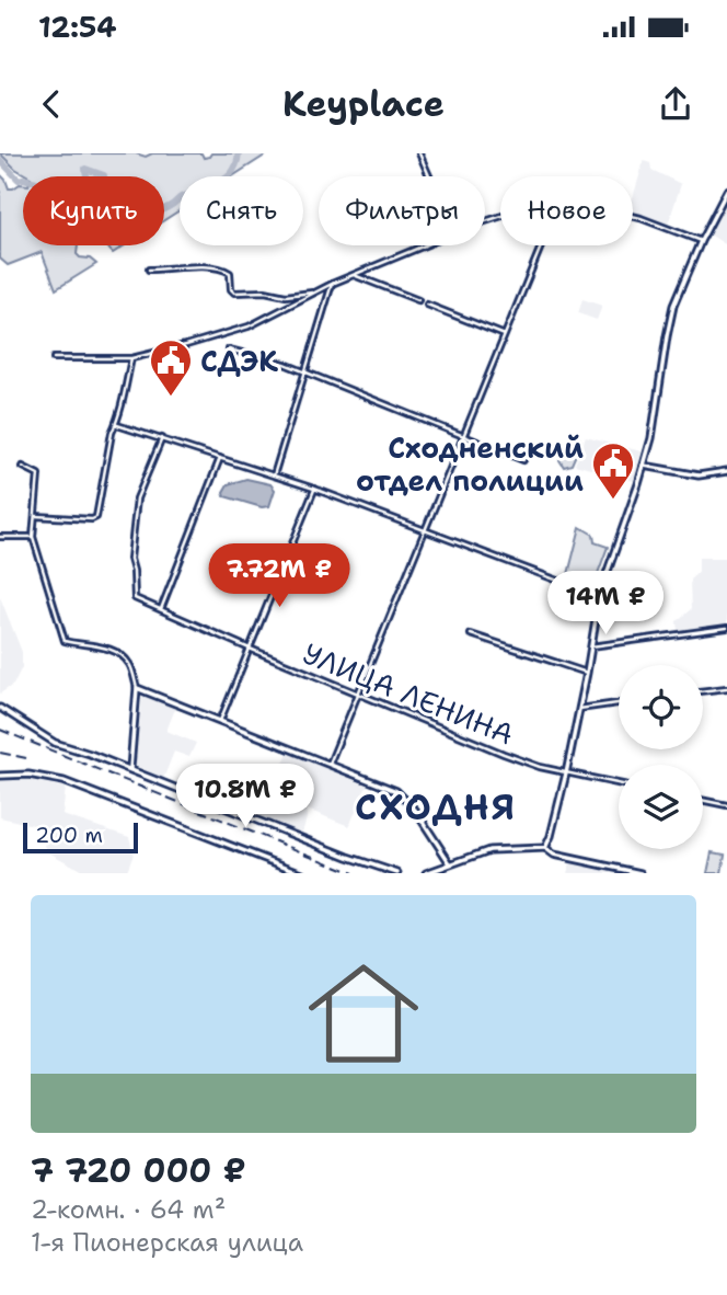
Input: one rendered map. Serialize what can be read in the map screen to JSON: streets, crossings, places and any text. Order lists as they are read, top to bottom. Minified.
{"streets":{"street":["УЛИЦА ЛЕНИНА"]},"districts":["СХОДНЯ"],"places":{"public building":["СДЭК","Сходненский отдел полиции"]},"scale_bar":"200 m","page":{"status":"12:54","header":"Keyplace","chip":["Купить","Снять","Фильтры","Новое"],"price":["7.72M ₽","14M ₽","10.8M ₽"],"scale":"200 m","list":[{"name":"7 720 000 ₽","note":"2-комн. · 64 m² · 1-я Пионерская улица"}]}}
